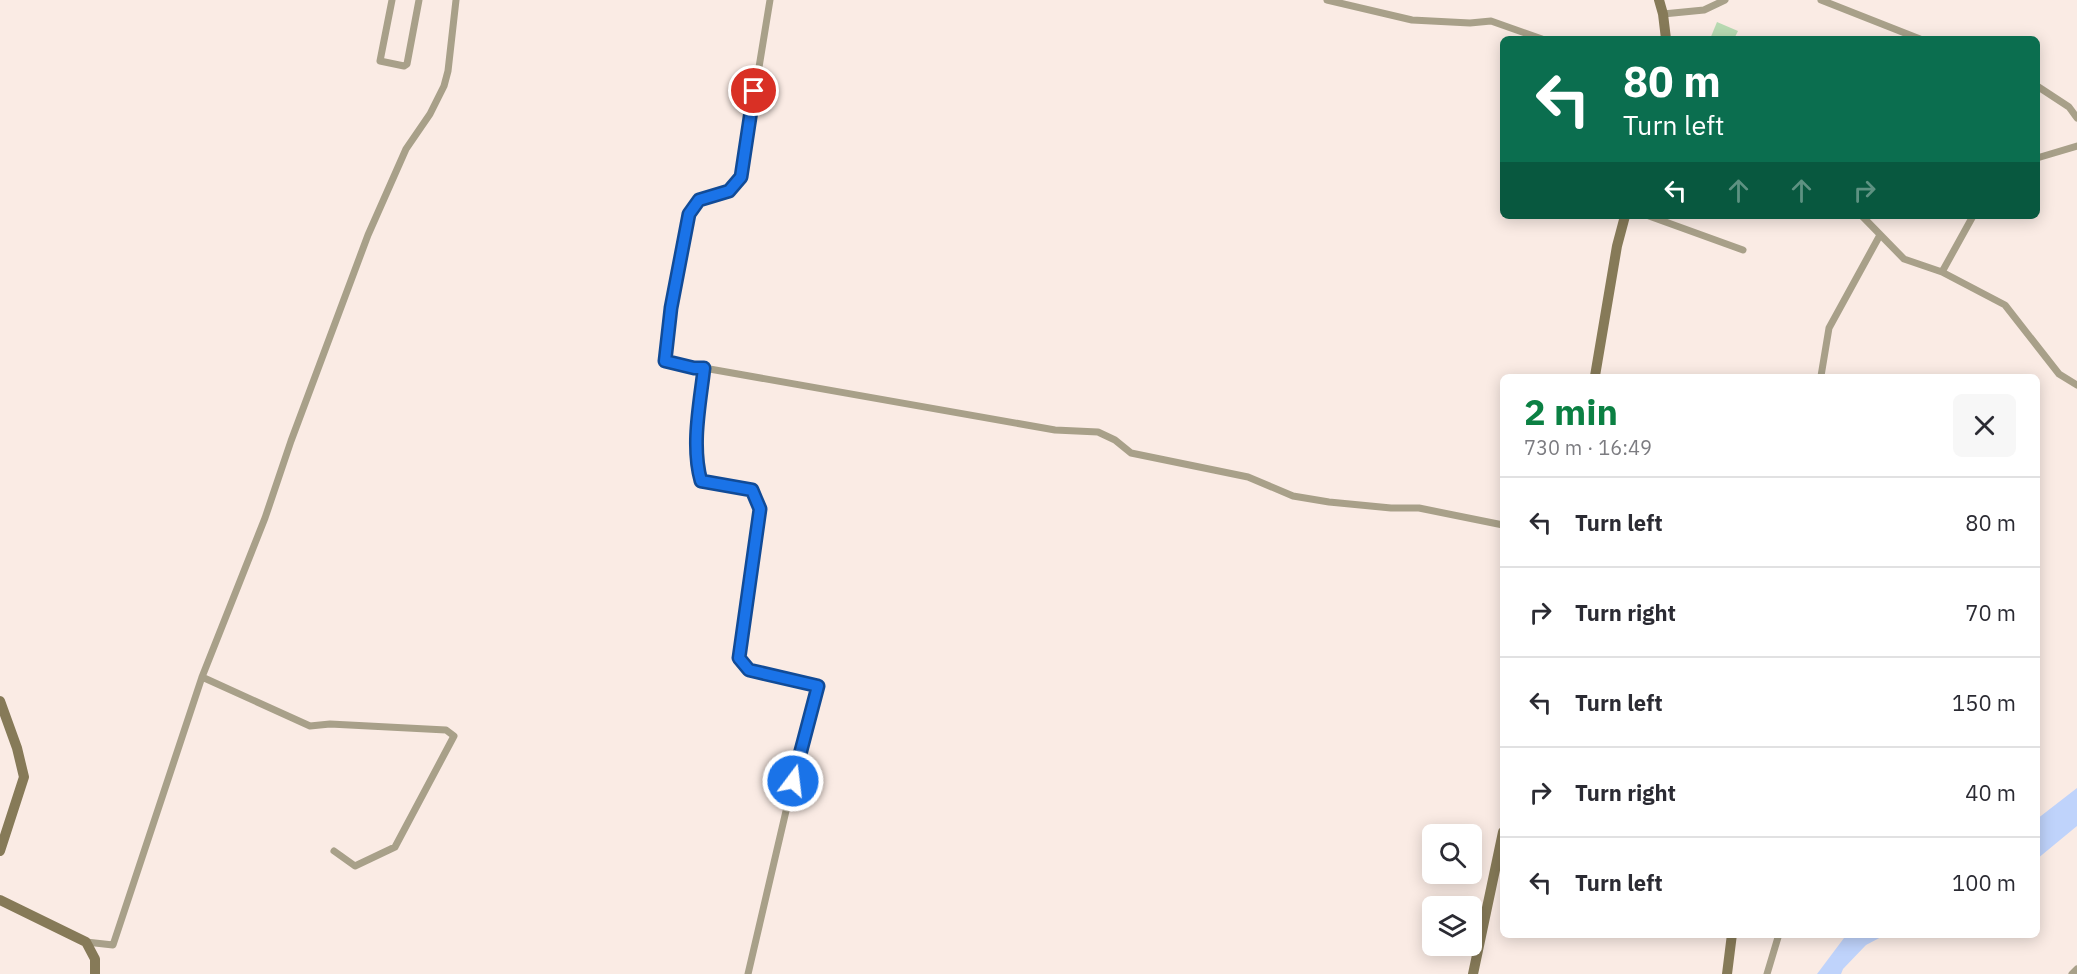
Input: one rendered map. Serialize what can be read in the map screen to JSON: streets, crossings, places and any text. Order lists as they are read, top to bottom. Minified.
{"page":{"turn":["80 m","Turn left"],"heading":["2 min","730 m · 16:49"],"list":[{"name":"Turn left","value":"80 m"},{"name":"Turn right","value":"70 m"},{"name":"Turn left","value":"150 m"},{"name":"Turn right","value":"40 m"},{"name":"Turn left","value":"100 m"}]}}
